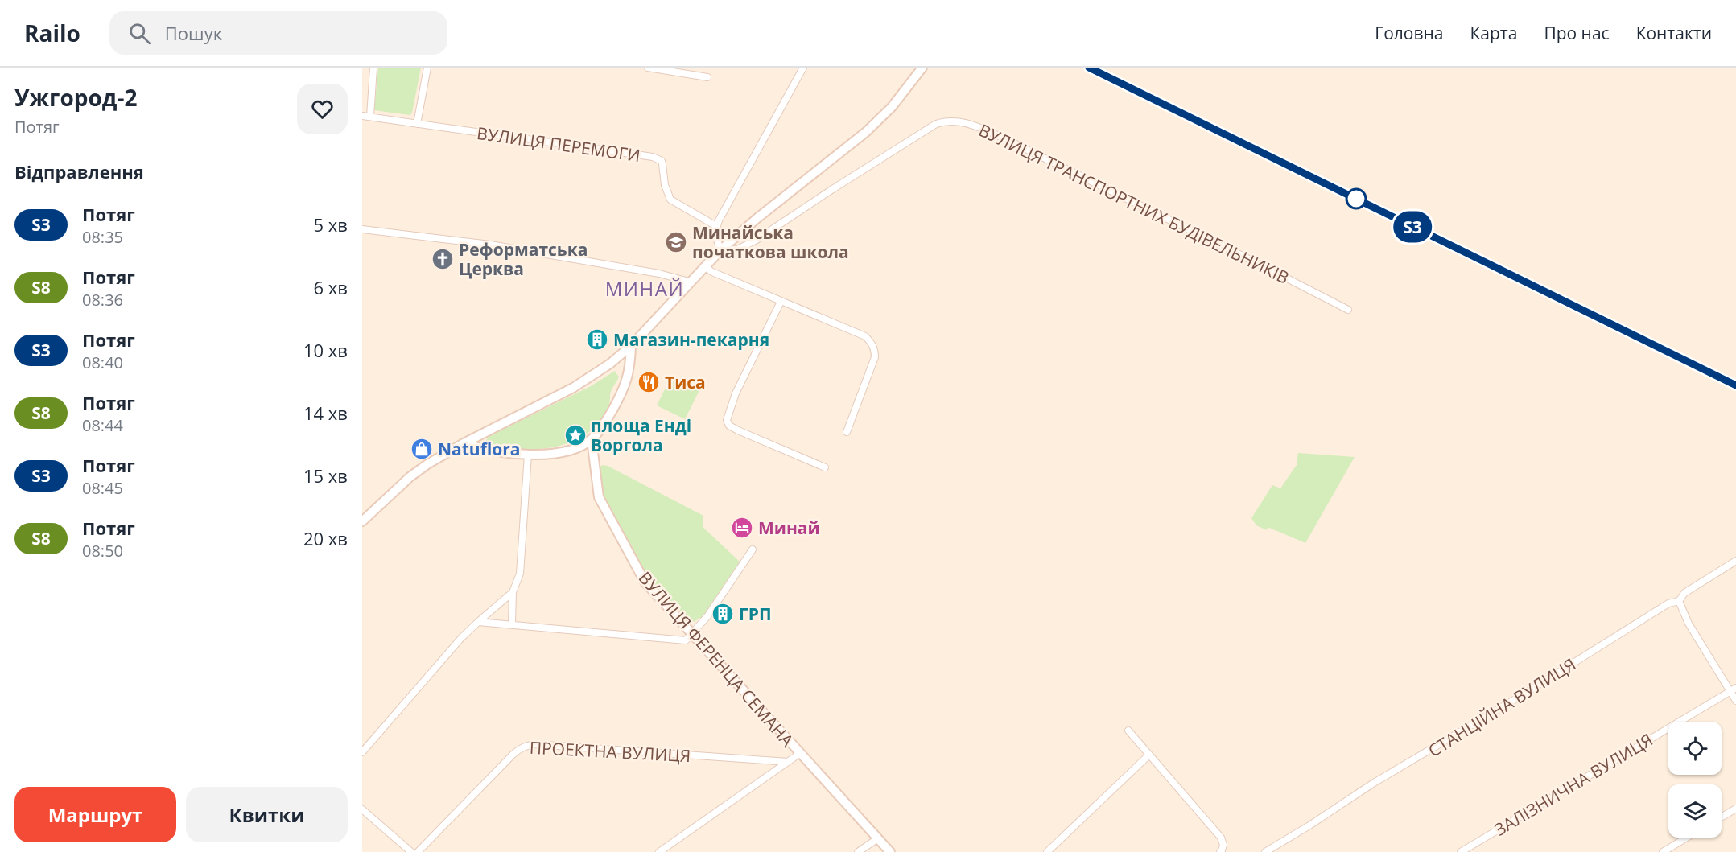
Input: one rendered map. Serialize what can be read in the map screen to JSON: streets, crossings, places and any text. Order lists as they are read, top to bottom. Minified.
{"streets":{"street":["ВУЛИЦЯ ПЕРЕМОГИ","ВУЛИЦЯ ТРАНСПОРТНИХ БУДІВЕЛЬНИКІВ","ВУЛИЦЯ ФЕРЕНЦА СЕМАНА","СТАНЦІЙНА ВУЛИЦЯ","ПРОЕКТНА ВУЛИЦЯ","ЗАЛІЗНИЧНА ВУЛИЦЯ"]},"districts":["МИНАЙ"],"places":{"school or university":["Минайська початкова школа"],"church":["Реформатська Церква"],"building":["Магазин-пекарня","ГРП"],"restaurant":["Тиса"],"place":["площа Енді Воргола"],"shop":["Natuflora"],"hotel":["Минай"]},"page":{"header":"Railo","search":"Пошук","nav":["Головна","Карта","Про нас","Контакти"],"heading":[["Ужгород-2","Потяг"],"Відправлення"],"on_map":"S3","list":[{"mark":"S3","name":"Потяг","note":"08:35","value":"5 хв"},{"mark":"S8","name":"Потяг","note":"08:36","value":"6 хв"},{"mark":"S3","name":"Потяг","note":"08:40","value":"10 хв"},{"mark":"S8","name":"Потяг","note":"08:44","value":"14 хв"},{"mark":"S3","name":"Потяг","note":"08:45","value":"15 хв"},{"mark":"S8","name":"Потяг","note":"08:50","value":"20 хв"}],"buttons":["Маршрут","Квитки"]}}
